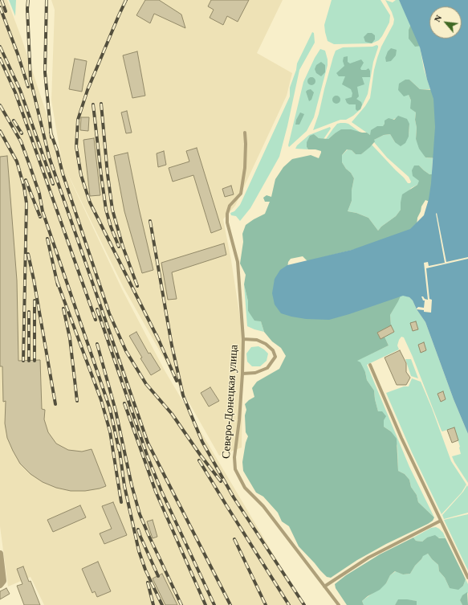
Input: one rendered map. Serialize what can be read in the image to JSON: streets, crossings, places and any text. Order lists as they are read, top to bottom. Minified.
{"streets":{"lane":["Северо-Донецкая улица"]},"north":"top left"}
